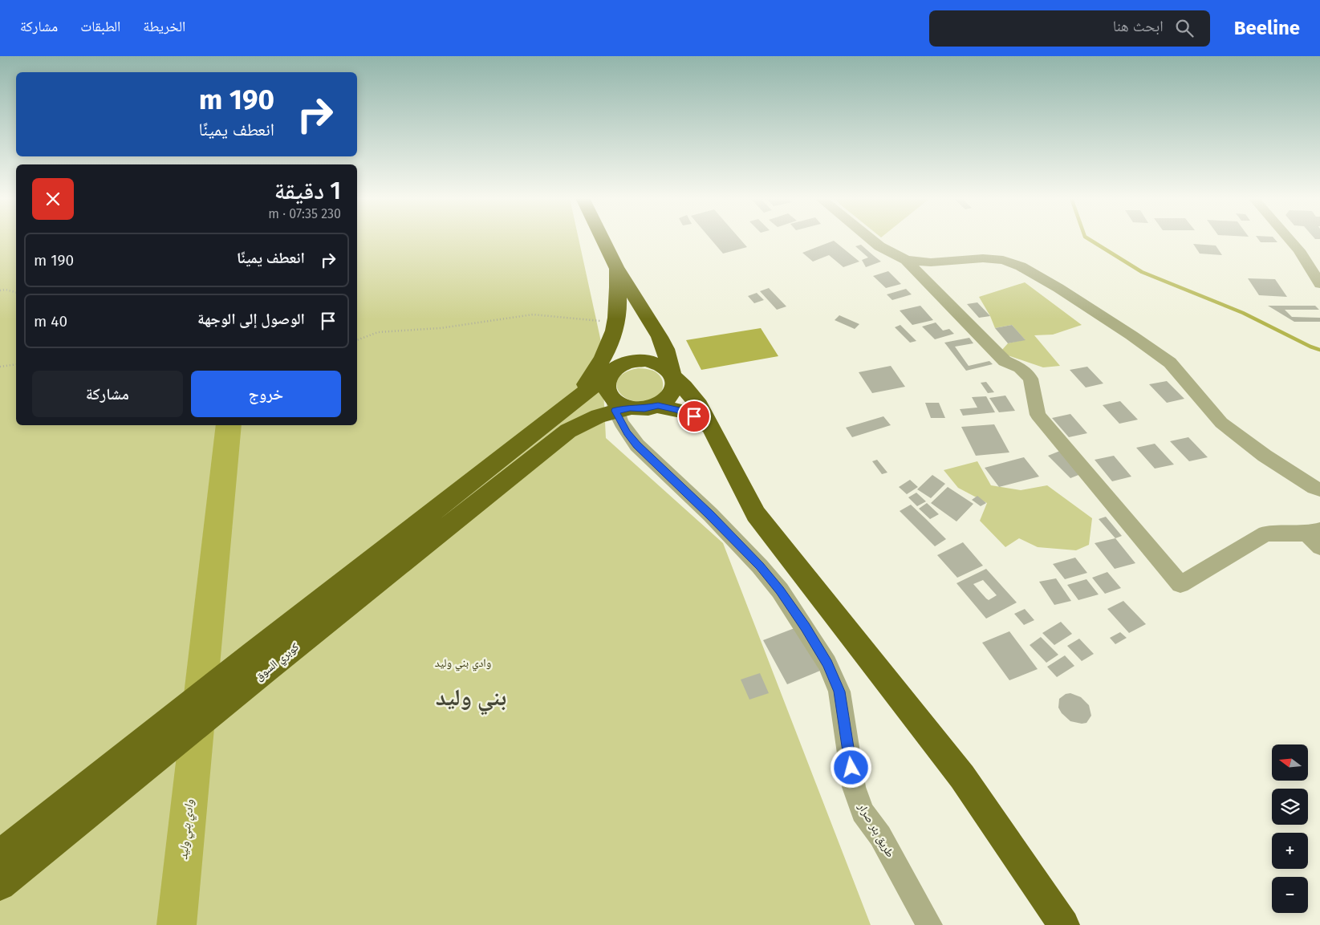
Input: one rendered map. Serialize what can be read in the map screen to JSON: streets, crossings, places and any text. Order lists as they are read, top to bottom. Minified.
{"streets":{"highway":["كوبري السوق"],"street":["طريق بئر صرار"]},"districts":["بني وليد"],"water":["وادي بني وليد"],"parks":["وادي بني وليد"],"north":"left","page":{"header":"Beeline","search":"ابحث هنا","nav":["الخريطة","الطبقات","مشاركة"],"turn":["190 m","انعطف يمينًا"],"heading":["1 دقيقة","230 m · 07:35"],"list":[{"name":"انعطف يمينًا","value":"190 m"},{"name":"الوصول إلى الوجهة","value":"40 m"}],"buttons":["خروج","مشاركة"],"map_buttons":["+","−"]}}
